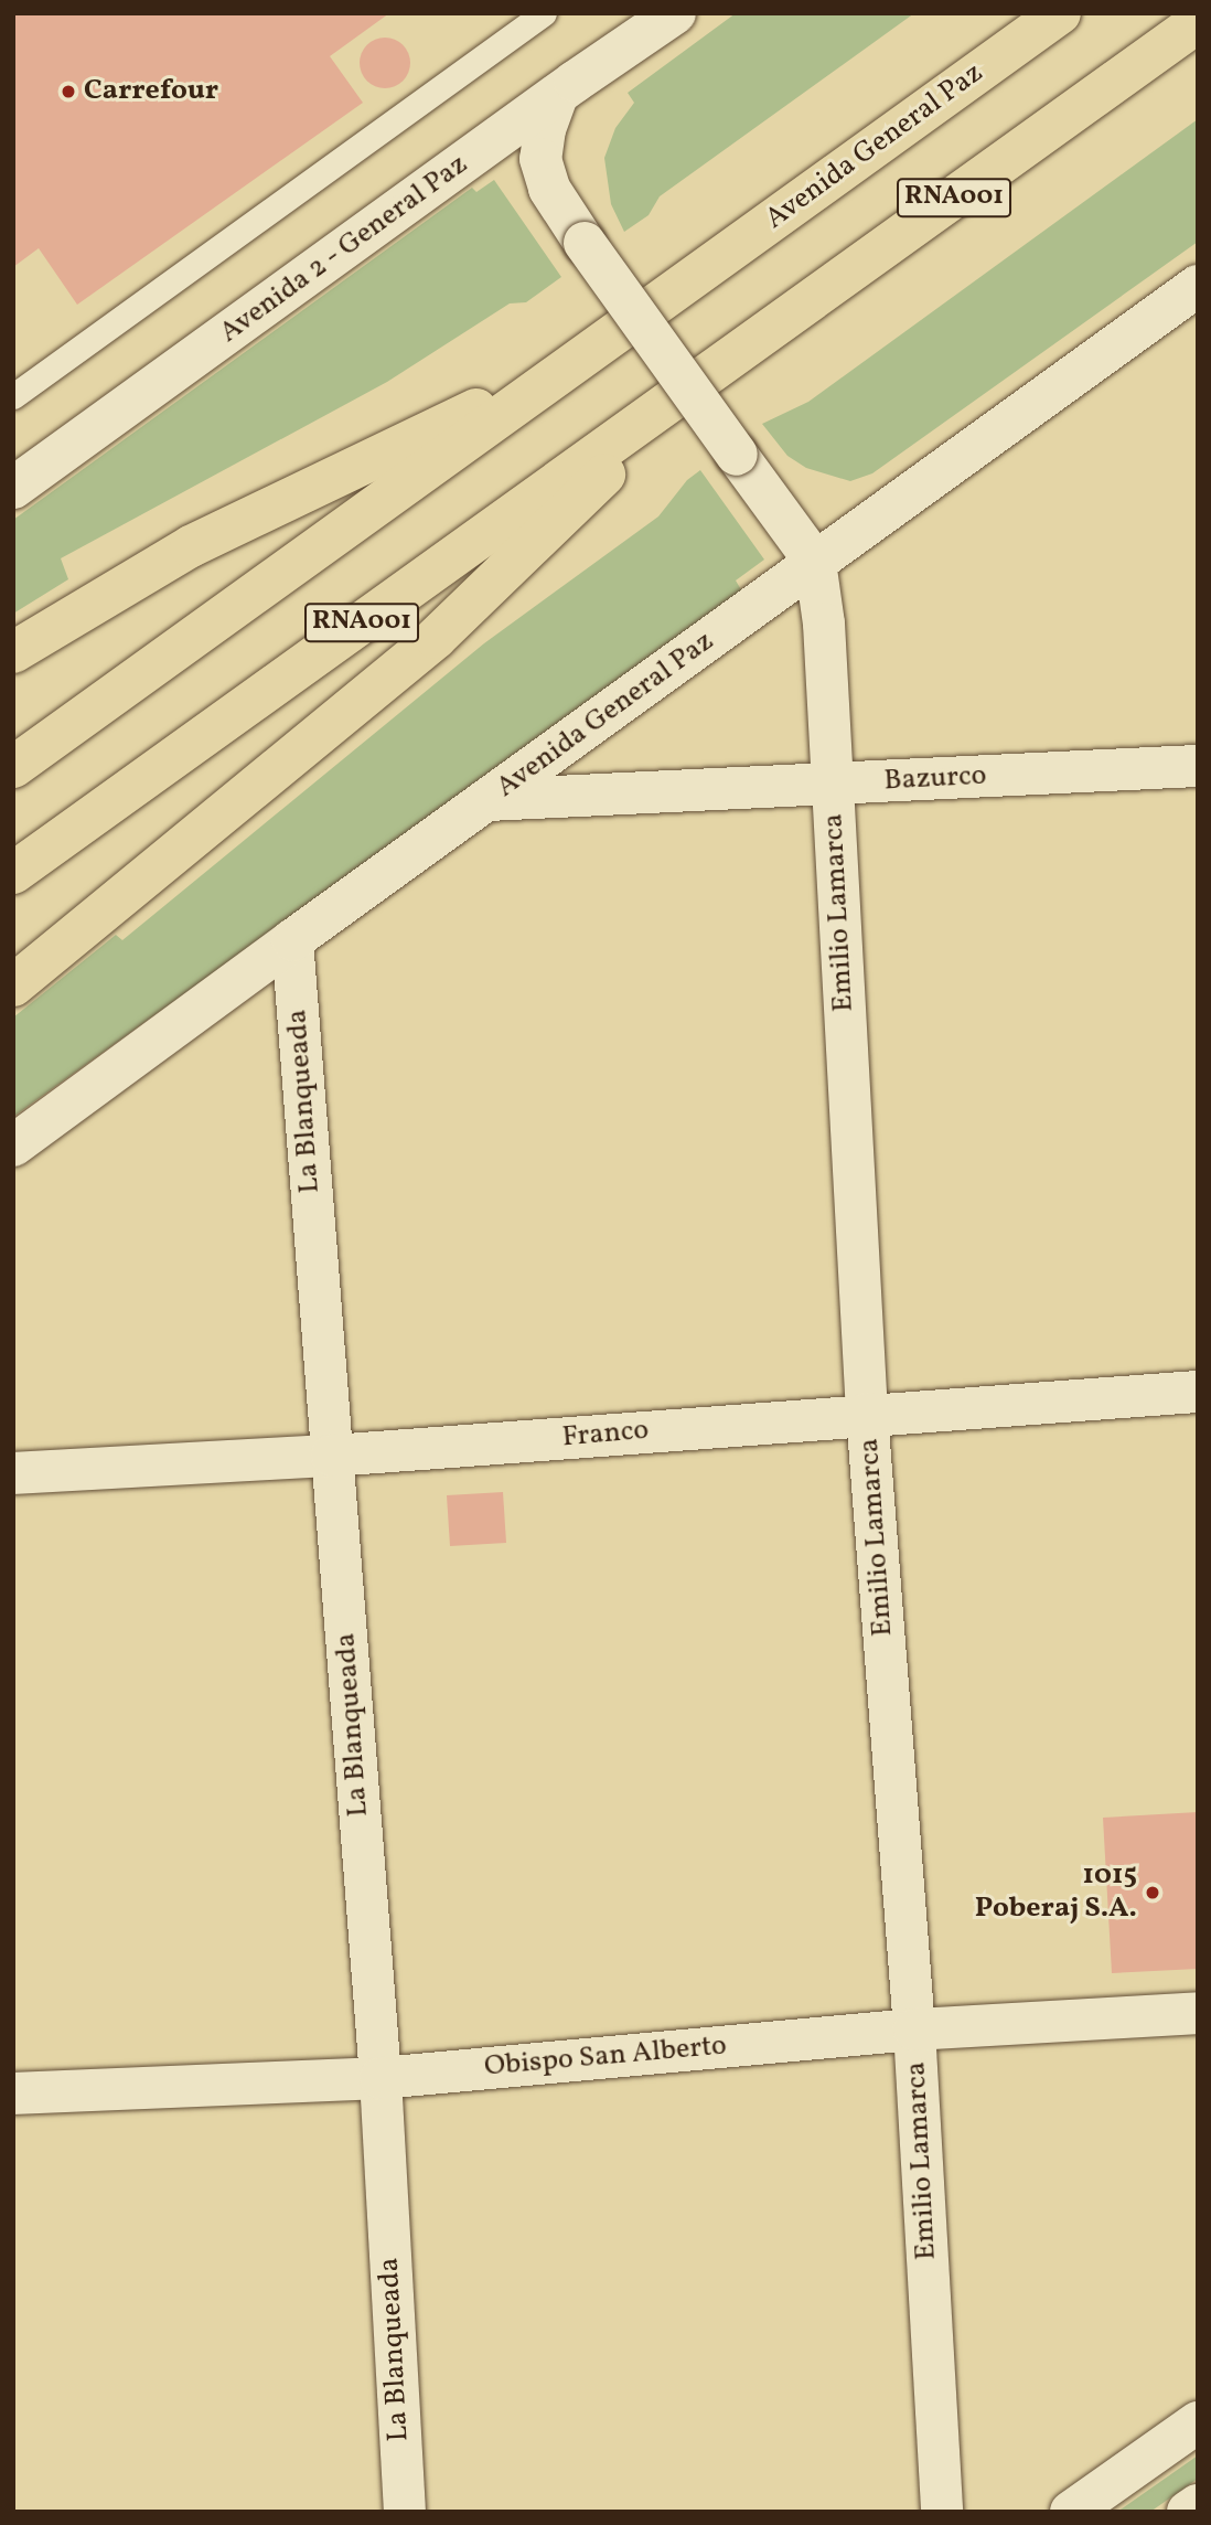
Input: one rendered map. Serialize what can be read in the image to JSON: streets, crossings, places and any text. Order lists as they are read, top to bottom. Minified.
{"streets":{"highway":["Avenida General Paz","RNA001"],"street":["Avenida 2 - General Paz","Bazurco","Emilio Lamarca","La Blanqueada","Franco","Obispo San Alberto"]},"crossings":[["Avenida General Paz","Bazurco"],["Avenida General Paz","Emilio Lamarca"],["Avenida General Paz","La Blanqueada"],["Bazurco","Emilio Lamarca"],["Emilio Lamarca","Franco"],["Emilio Lamarca","Obispo San Alberto"],["La Blanqueada","Franco"],["La Blanqueada","Obispo San Alberto"]],"places":["Carrefour","1015 Poberaj S.A."]}
